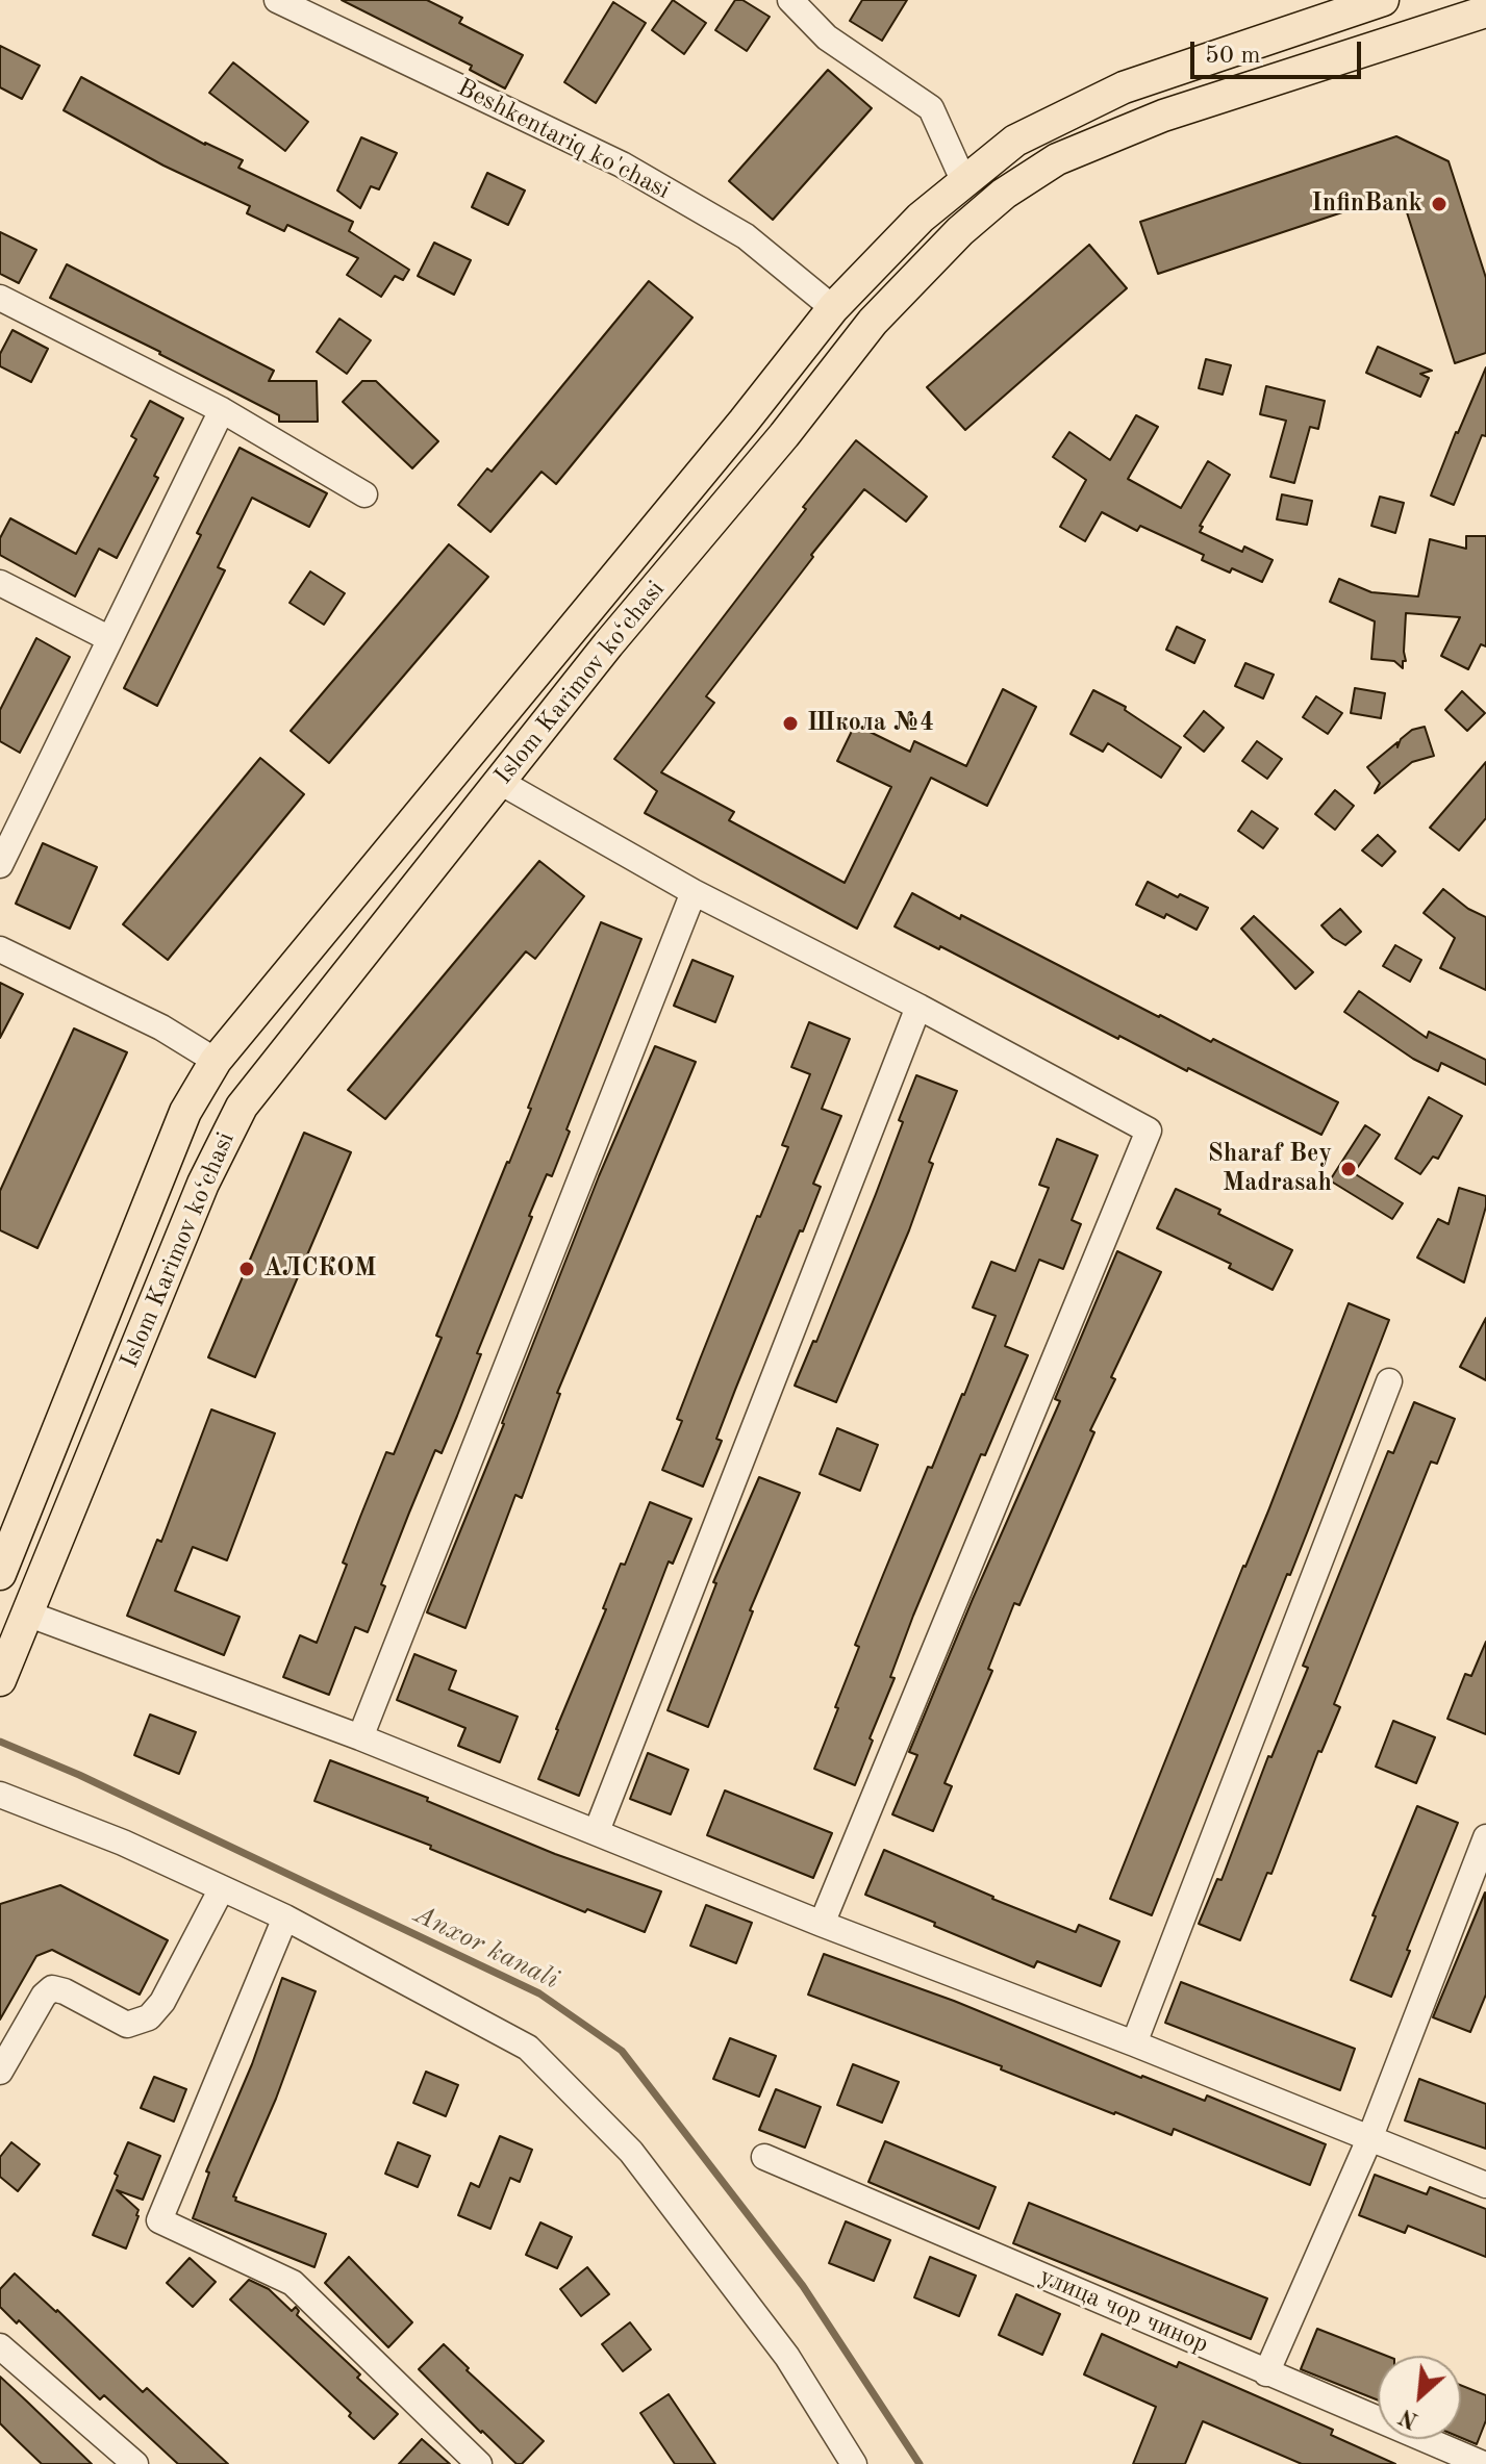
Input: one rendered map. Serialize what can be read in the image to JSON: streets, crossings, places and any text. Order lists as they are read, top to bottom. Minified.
{"streets":{"main road":["Islom Karimov ko‘chasi"],"street":["Beshkentariq ko'chasi","улица чор чинор"]},"crossings":[["Beshkentariq ko'chasi","Islom Karimov ko‘chasi"]],"water":["Anxor kanali"],"places":["InfinBank","Школа №4","Sharaf Bey Madrasah","АЛСКОМ"],"scale_bar":"50 m","north":"bottom left"}
